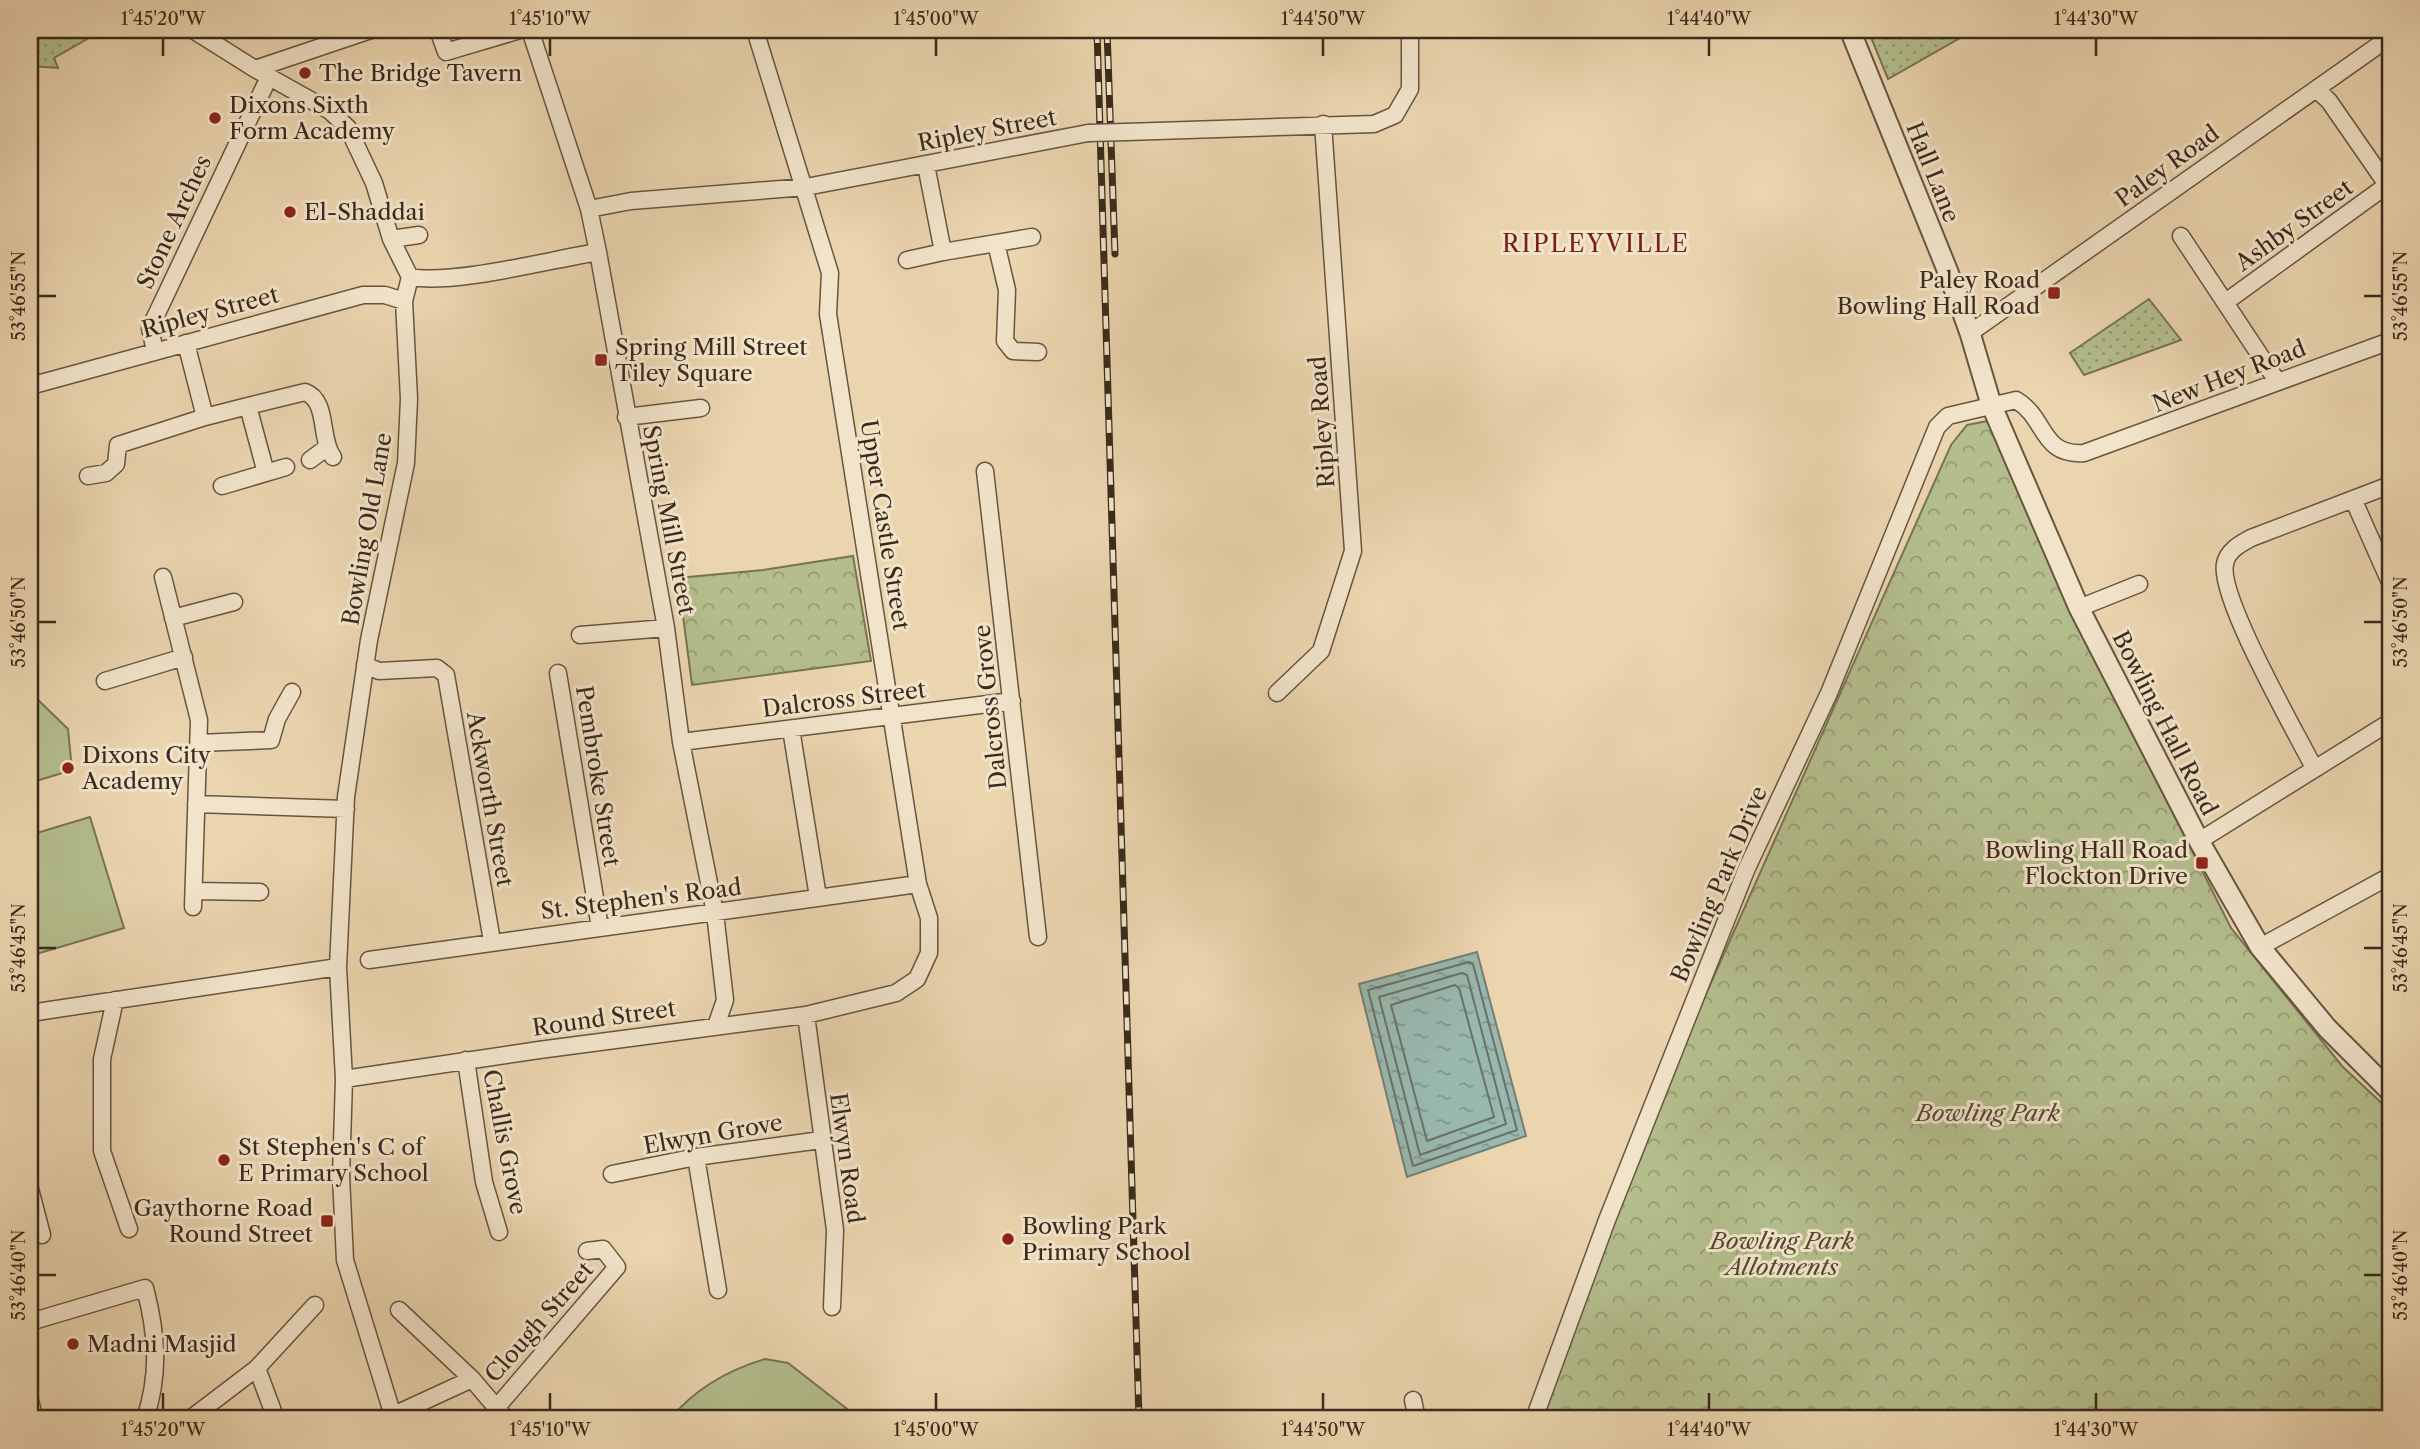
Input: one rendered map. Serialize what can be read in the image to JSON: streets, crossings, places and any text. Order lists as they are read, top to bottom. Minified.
{"streets":{"street":["Ripley Street","Paley Road","Hall Lane","Stone Arches","Ashby Street","New Hey Road","Ripley Road","Spring Mill Street","Upper Castle Street","Bowling Old Lane","Dalcross Street","Dalcross Grove","Bowling Hall Road","Pembroke Street","Ackworth Street","Bowling Park Drive","St. Stephen's Road","Round Street","Elwyn Grove","Challis Grove","Elwyn Road","Clough Street"]},"crossings":[["Ripley Street","Stone Arches"],["Ripley Street","Ripley Road"],["Ripley Street","Spring Mill Street"],["Ripley Street","Upper Castle Street"],["Ripley Street","Bowling Old Lane"],["Paley Road","Hall Lane"],["Paley Road","Bowling Hall Road"],["Hall Lane","Bowling Hall Road"],["New Hey Road","Bowling Park Drive"],["Spring Mill Street","Dalcross Street"],["Spring Mill Street","St. Stephen's Road"],["Spring Mill Street","Round Street"],["Upper Castle Street","Dalcross Street"],["Upper Castle Street","St. Stephen's Road"],["Upper Castle Street","Round Street"],["Bowling Old Lane","Ackworth Street"],["Bowling Old Lane","Round Street"],["Dalcross Street","Dalcross Grove"],["Bowling Hall Road","Bowling Park Drive"],["Pembroke Street","St. Stephen's Road"],["Ackworth Street","St. Stephen's Road"],["Round Street","Challis Grove"],["Round Street","Elwyn Road"],["Elwyn Grove","Elwyn Road"]],"districts":["RIPLEYVILLE"],"parks":["Bowling Park","Bowling Park Allotments"],"places":{"other":["The Bridge Tavern","Dixons Sixth Form Academy","El-Shaddai","Dixons City Academy","St Stephen's C of E Primary School","Bowling Park Primary School","Madni Masjid"],"transit":["Paley Road Bowling Hall Road","Spring Mill Street Tiley Square","Bowling Hall Road Flockton Drive","Gaythorne Road Round Street"]},"coordinates":["1°45'20\"W","1°45'10\"W","1°45'00\"W","1°44'50\"W","1°44'40\"W","1°44'30\"W","53°46'55\"N","53°46'50\"N","53°46'45\"N","53°46'40\"N"]}
